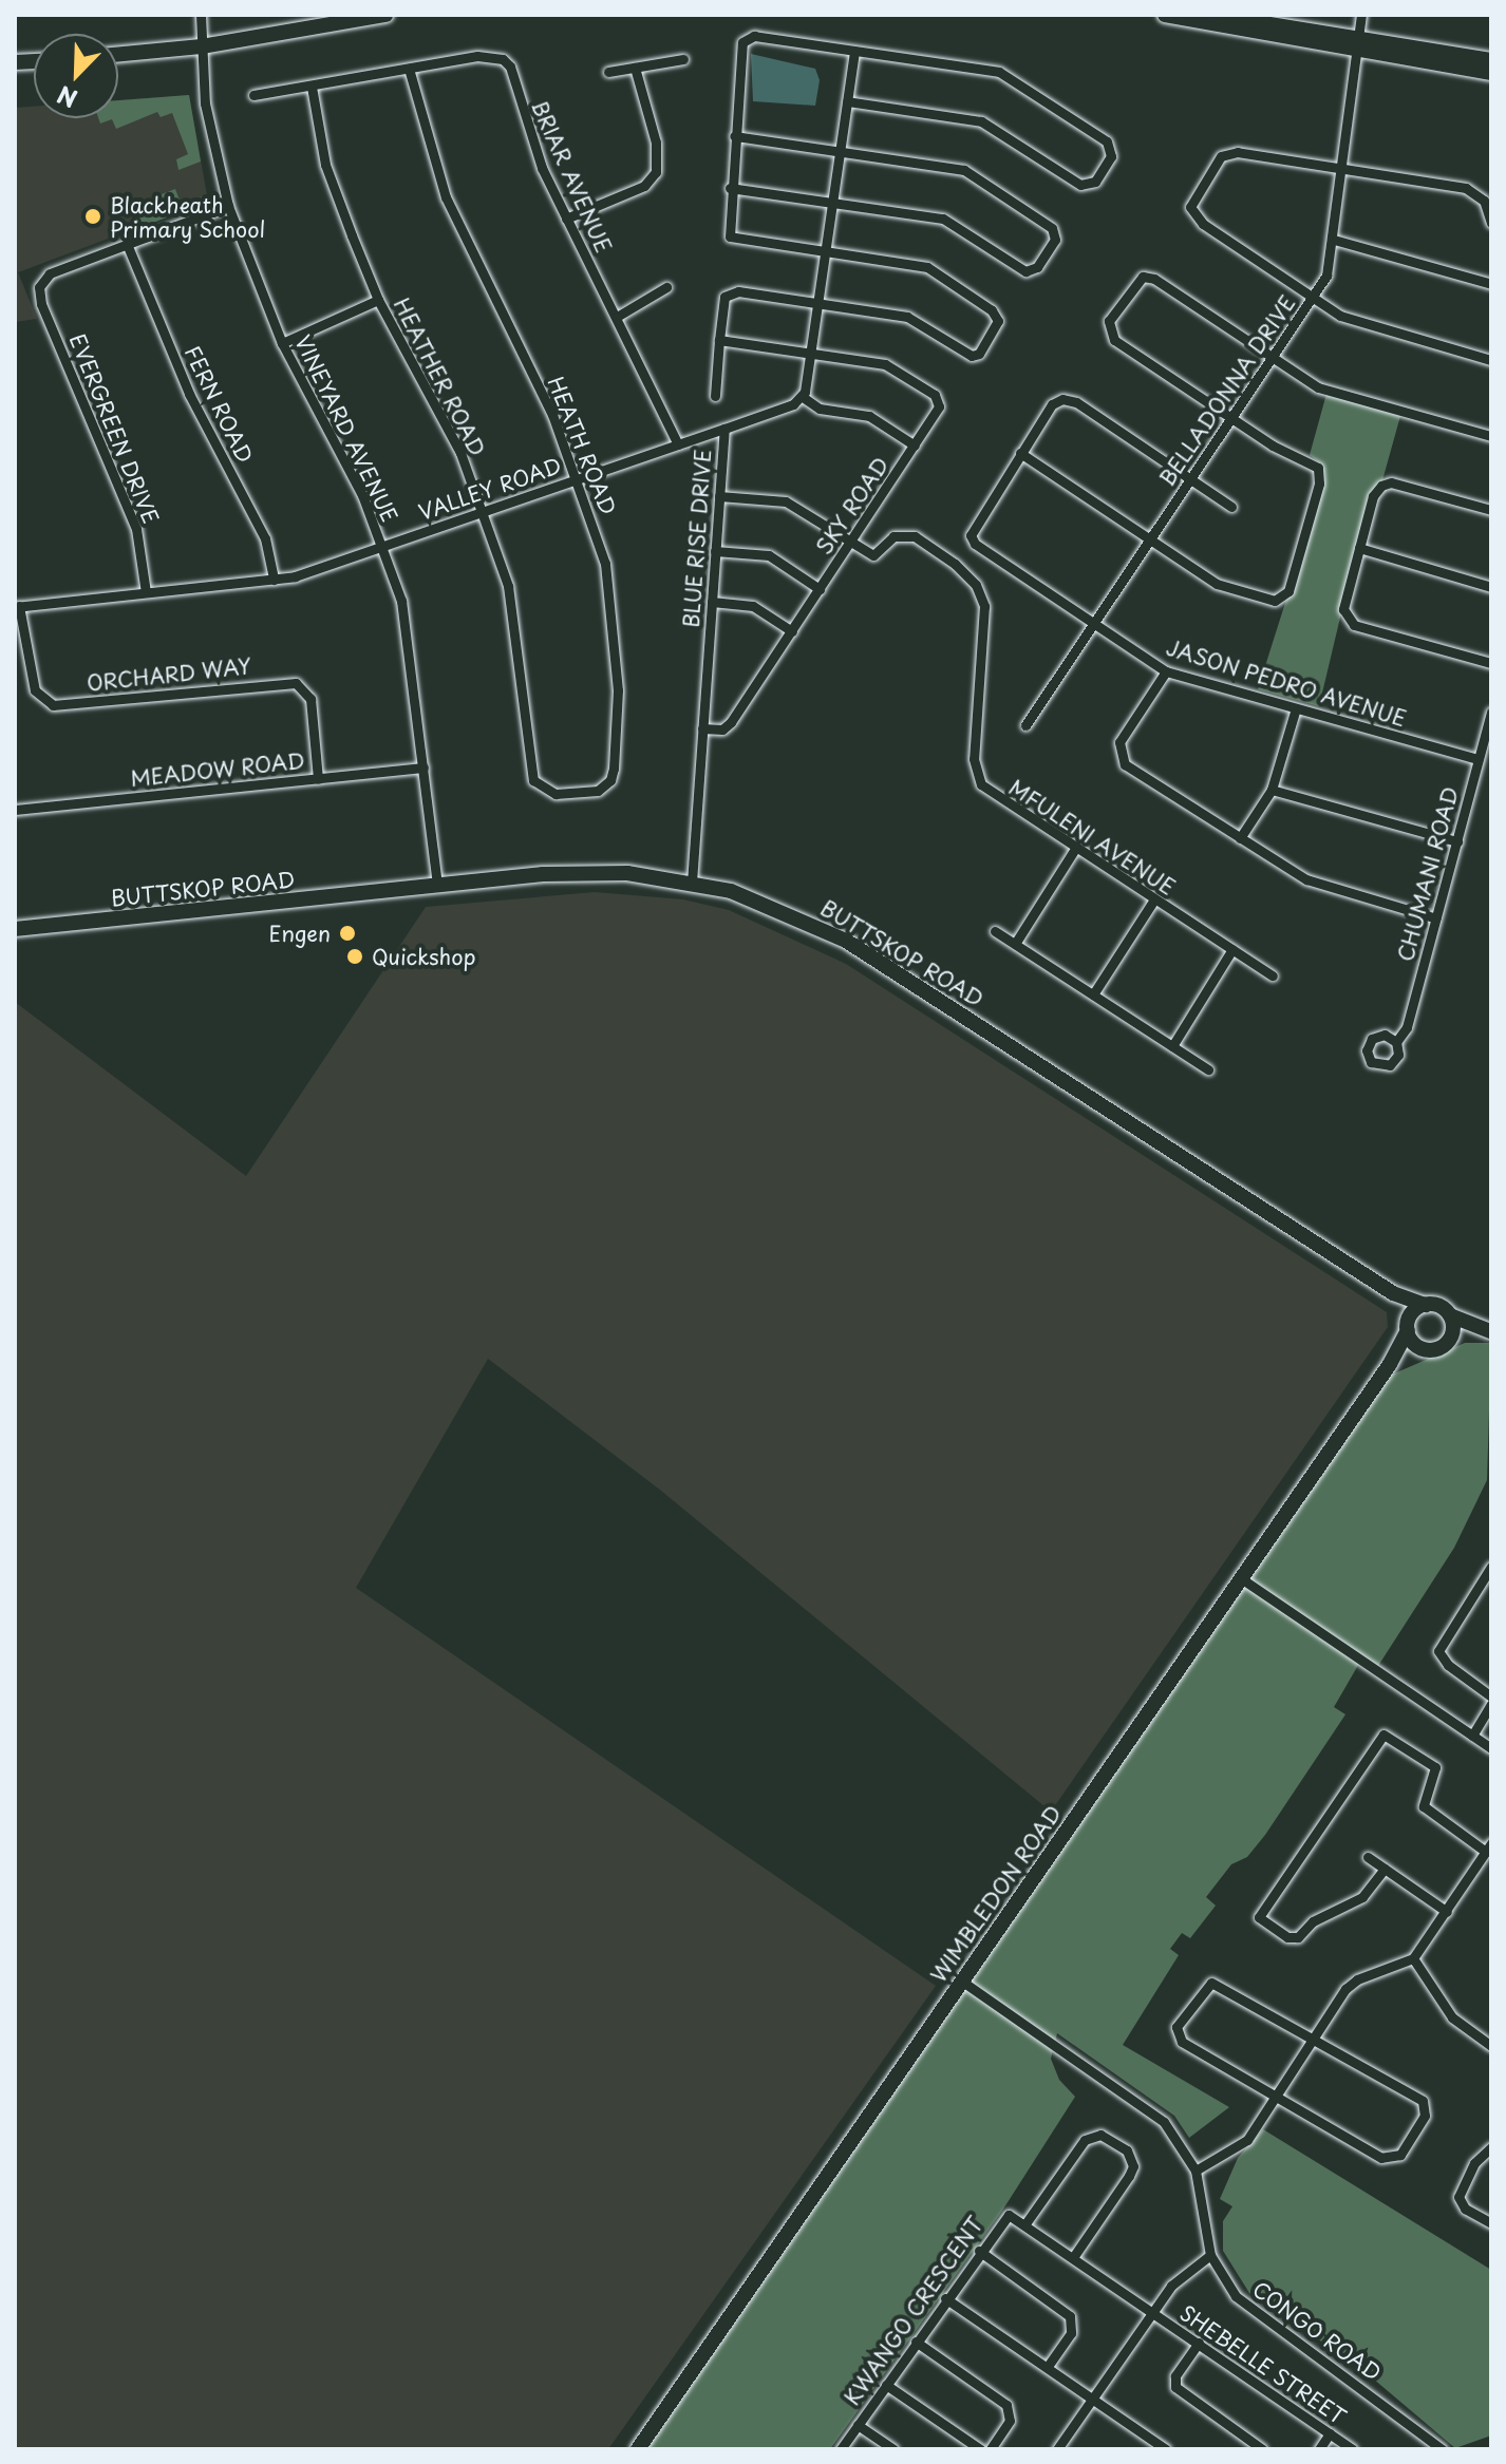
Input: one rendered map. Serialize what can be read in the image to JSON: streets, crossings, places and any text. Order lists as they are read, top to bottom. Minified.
{"streets":{"street":["BRIAR AVENUE","HEATHER ROAD","BELLADONNA DRIVE","FERN ROAD","EVERGREEN DRIVE","VINEYARD AVENUE","HEATH ROAD","VALLEY ROAD","SKY ROAD","BLUE RISE DRIVE","ORCHARD WAY","JASON PEDRO AVENUE","MEADOW ROAD","MFULENI AVENUE","CHUMANI ROAD","BUTTSKOP ROAD","WIMBLEDON ROAD","KWANGO CRESCENT","CONGO ROAD","SHEBELLE STREET"]},"crossings":[["BRIAR AVENUE","HEATHER ROAD"],["BRIAR AVENUE","HEATH ROAD"],["BRIAR AVENUE","VALLEY ROAD"],["HEATHER ROAD","HEATH ROAD"],["HEATHER ROAD","VALLEY ROAD"],["BELLADONNA DRIVE","JASON PEDRO AVENUE"],["FERN ROAD","EVERGREEN DRIVE"],["FERN ROAD","VALLEY ROAD"],["EVERGREEN DRIVE","VALLEY ROAD"],["VINEYARD AVENUE","VALLEY ROAD"],["VINEYARD AVENUE","MEADOW ROAD"],["VINEYARD AVENUE","BUTTSKOP ROAD"],["HEATH ROAD","VALLEY ROAD"],["VALLEY ROAD","BLUE RISE DRIVE"],["VALLEY ROAD","ORCHARD WAY"],["SKY ROAD","BLUE RISE DRIVE"],["SKY ROAD","MFULENI AVENUE"],["BLUE RISE DRIVE","BUTTSKOP ROAD"],["ORCHARD WAY","MEADOW ROAD"],["JASON PEDRO AVENUE","CHUMANI ROAD"],["BUTTSKOP ROAD","WIMBLEDON ROAD"],["WIMBLEDON ROAD","CONGO ROAD"]],"places":["Blackheath Primary School","Engen","Quickshop"],"north":"bottom left"}
